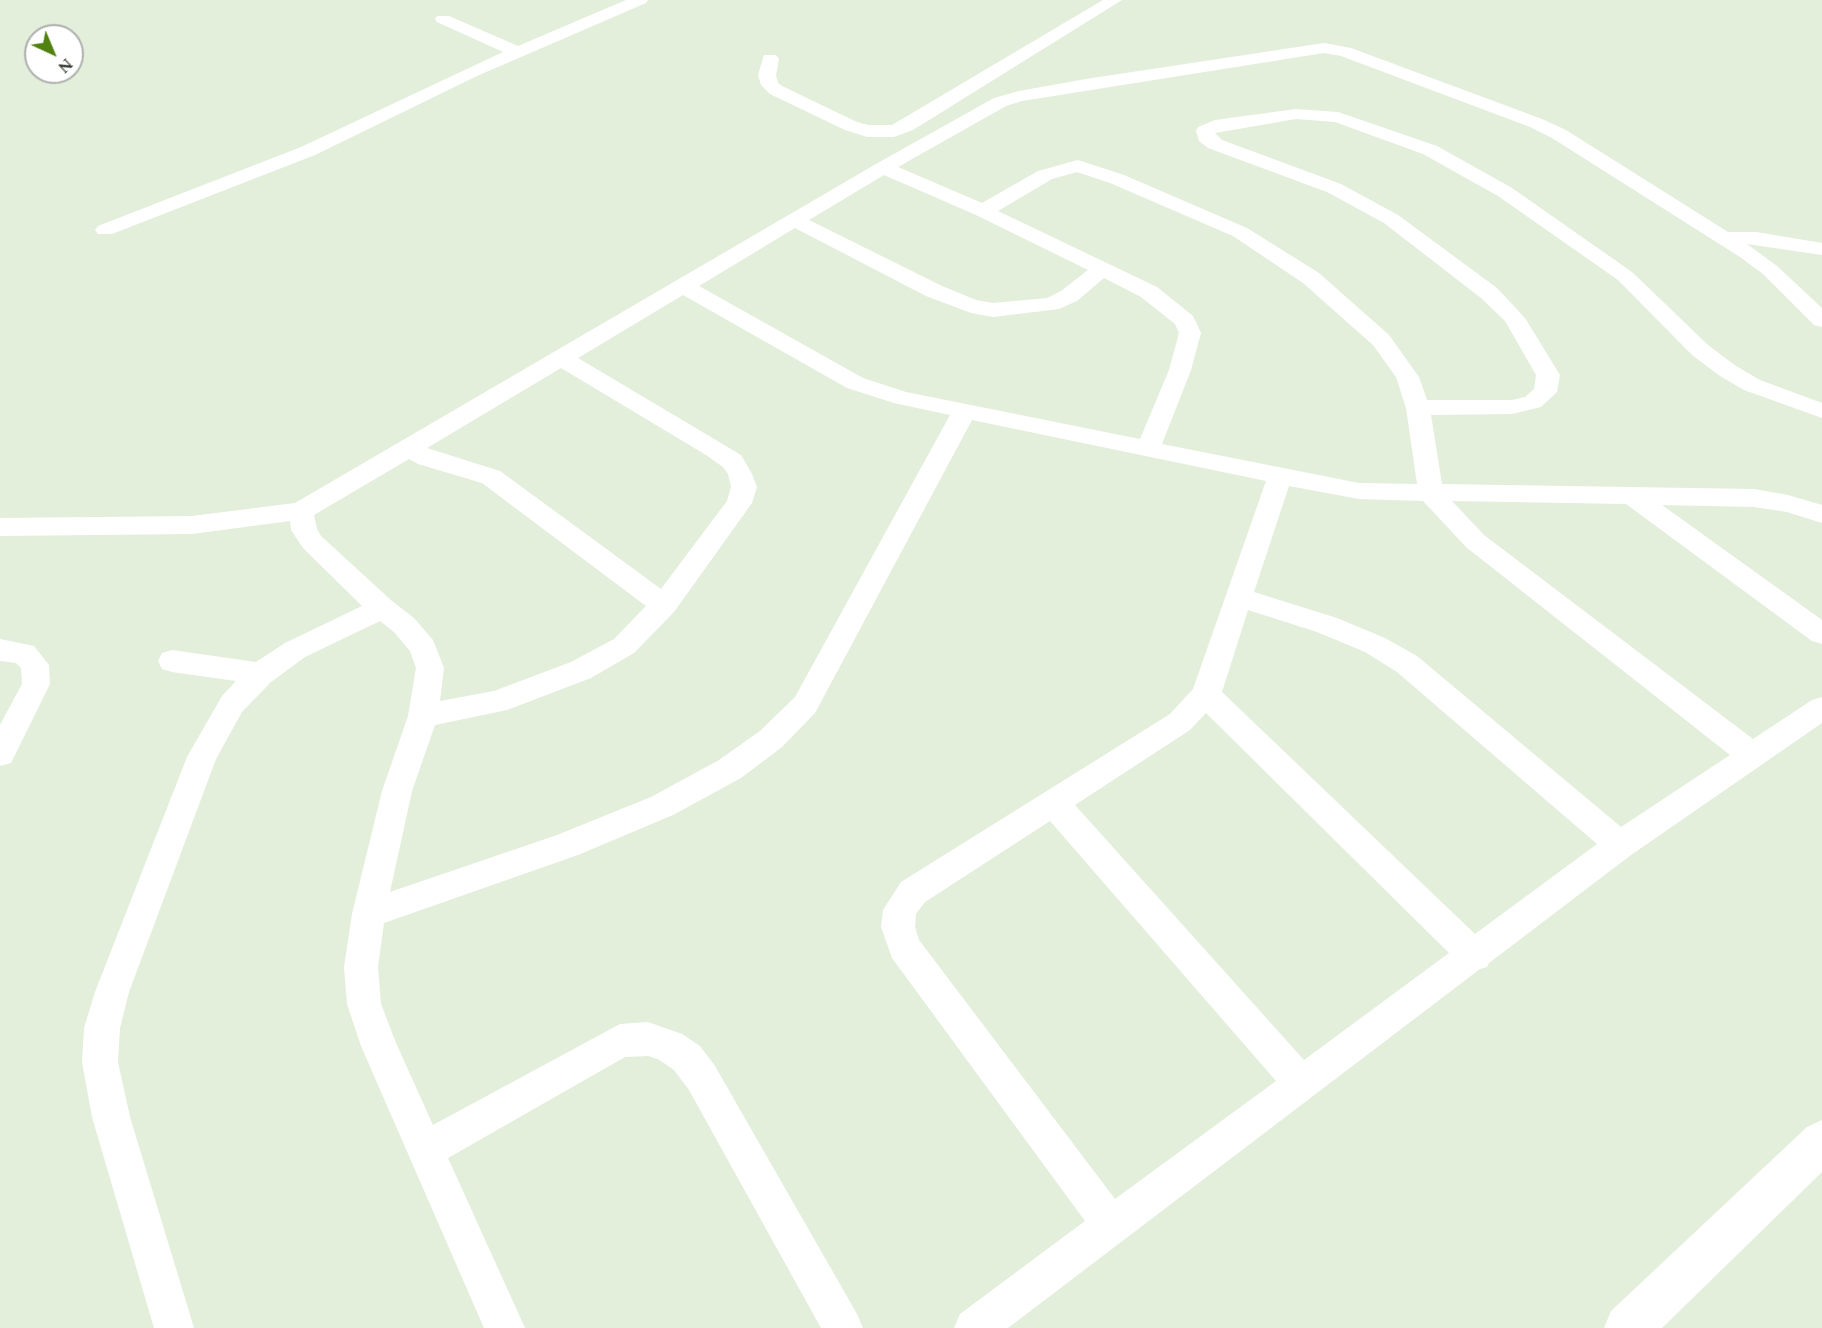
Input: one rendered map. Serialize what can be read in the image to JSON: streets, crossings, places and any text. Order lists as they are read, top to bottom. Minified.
{"north":"bottom right"}
